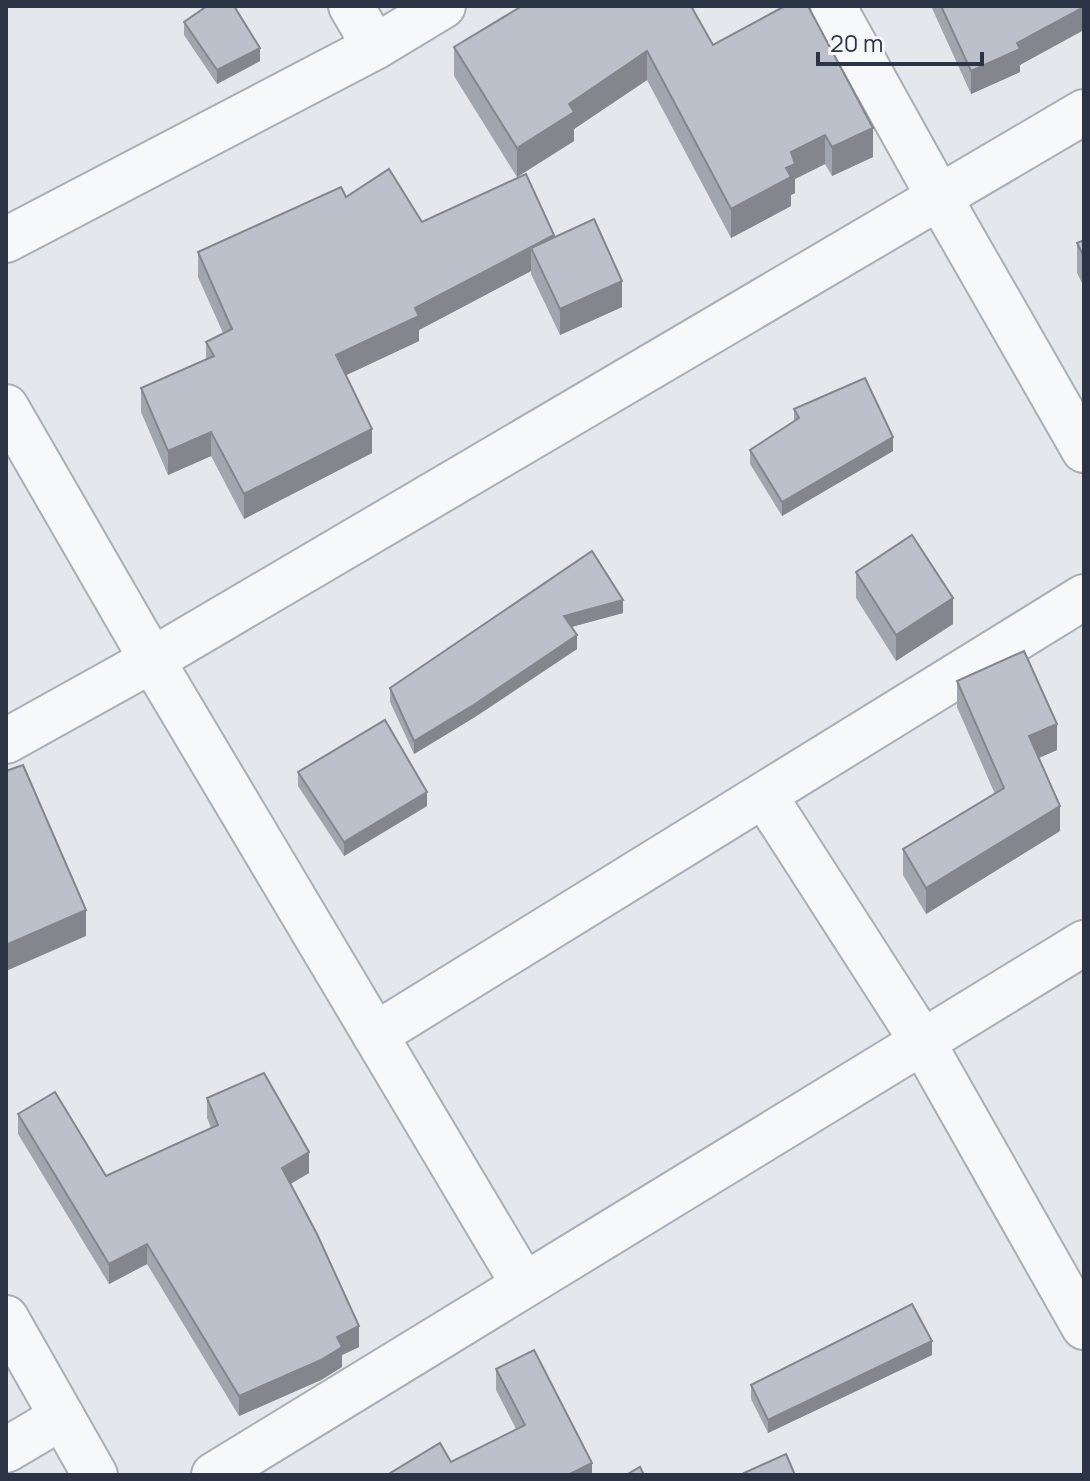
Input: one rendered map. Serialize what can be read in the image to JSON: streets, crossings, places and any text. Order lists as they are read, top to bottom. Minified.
{"scale_bar":"20 m"}
